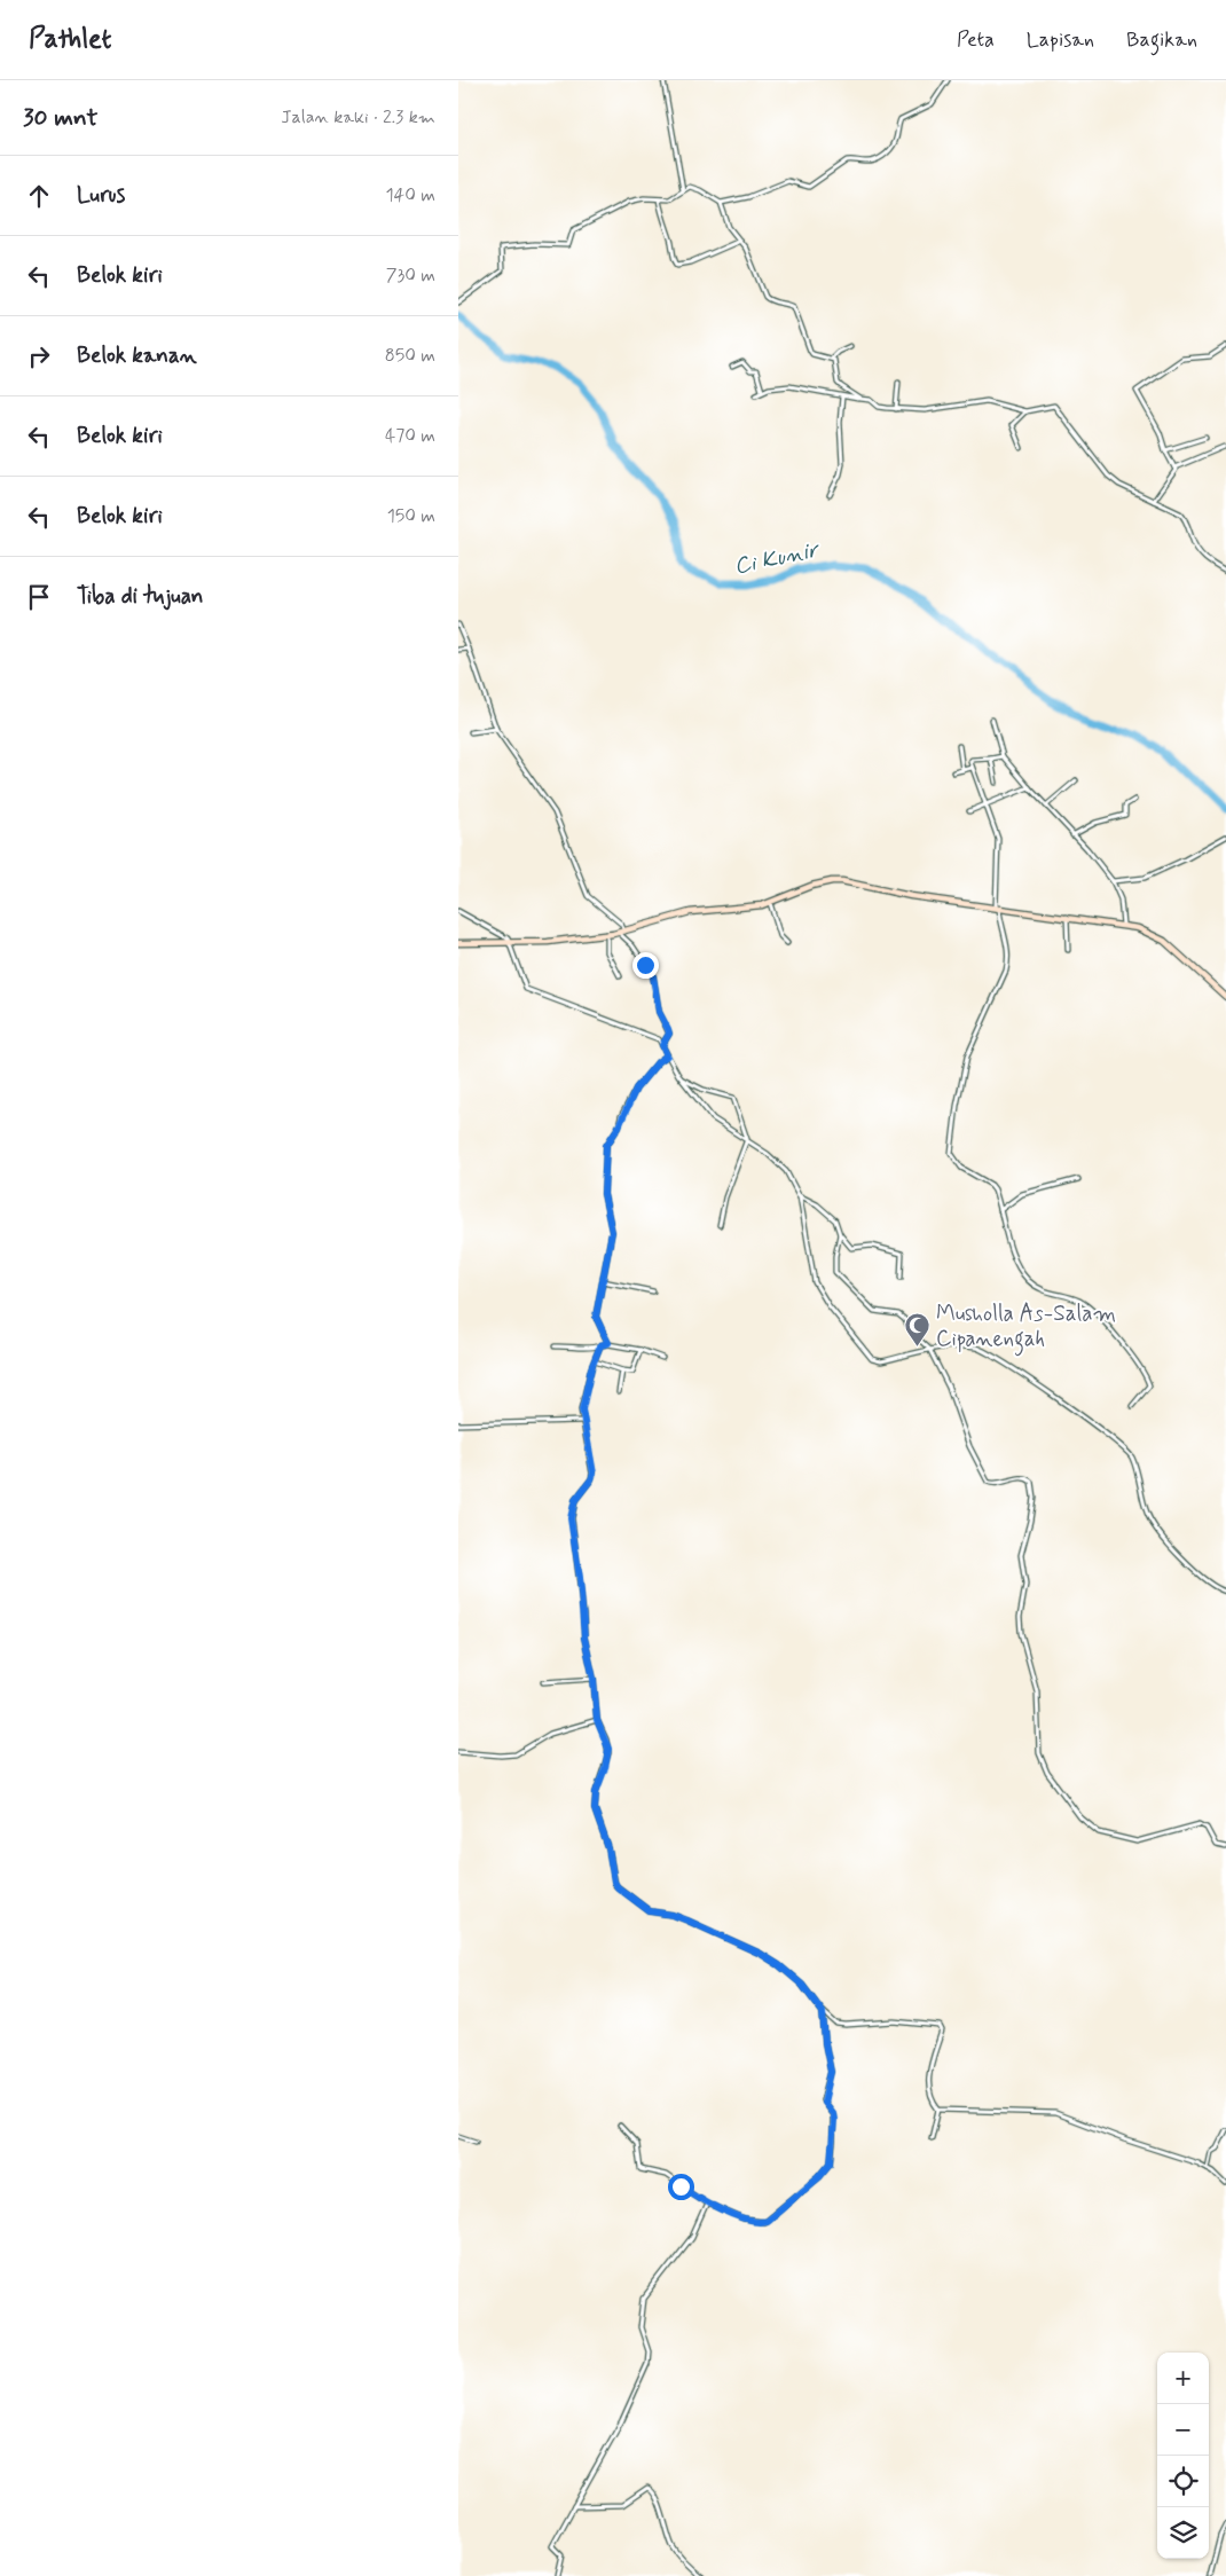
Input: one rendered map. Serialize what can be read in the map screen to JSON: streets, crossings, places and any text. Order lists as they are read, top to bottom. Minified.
{"water":["Ci Kunir"],"places":{"mosque":["Musholla As-Salam Cipanengah"]},"page":{"header":"Pathlet","nav":["Peta","Lapisan","Bagikan"],"heading":["30 mnt","Jalan kaki · 2.3 km"],"list":[["Lurus","140 m"],["Belok kiri","730 m"],["Belok kanan","850 m"],["Belok kiri","470 m"],["Belok kiri","150 m"],"Tiba di tujuan"],"map_buttons":["+","−"]}}
